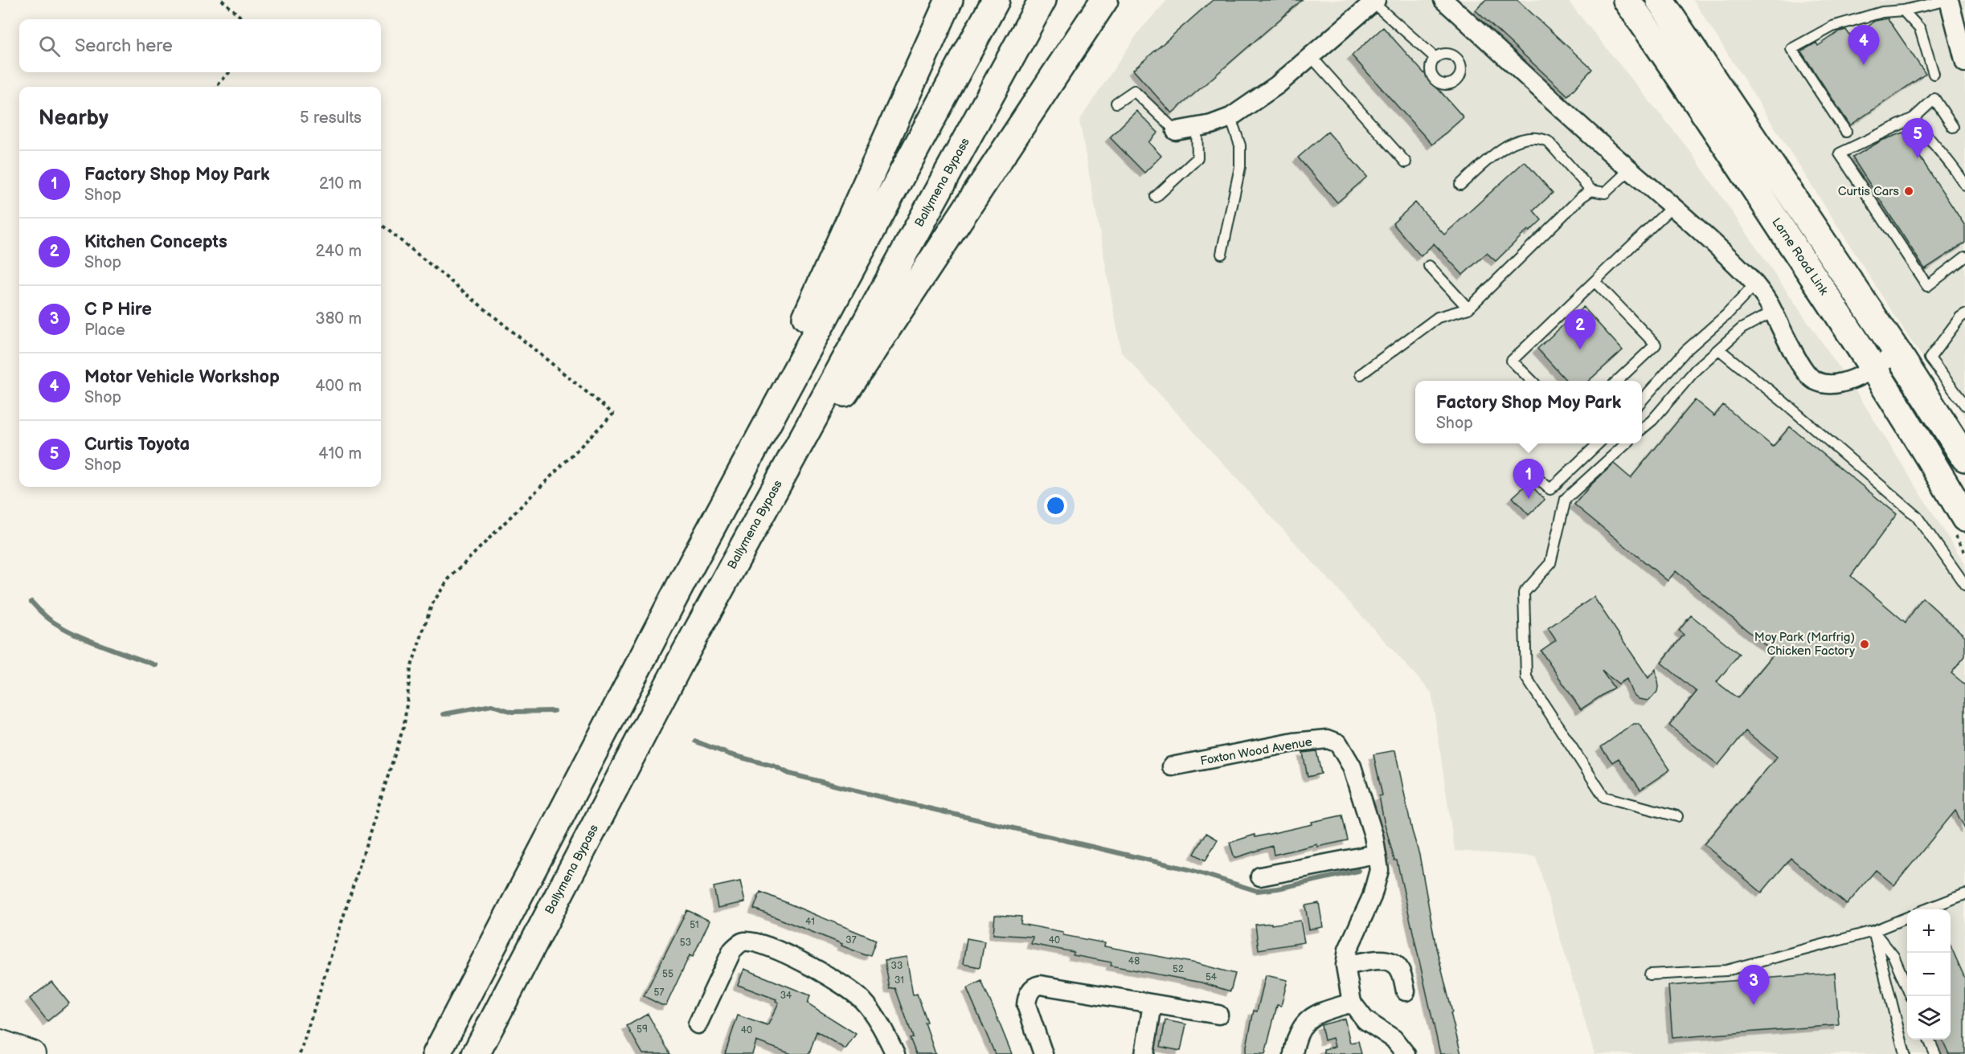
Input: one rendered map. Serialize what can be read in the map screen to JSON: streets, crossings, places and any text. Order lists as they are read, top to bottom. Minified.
{"streets":{"main road":["Ballymena Bypass","Larne Road Link"],"street":["Foxton Wood Avenue"]},"places":["Curtis Cars","Moy Park (Marfrig) Chicken Factory"],"house_numbers":["41","51","37","40","53","48","33","52","55","54","31","57","34","59","40"],"page":{"search":"Search here","pins":["4","5","2","1","3"],"heading":["Nearby","5 results"],"list":[{"mark":"1","name":"Factory Shop Moy Park","note":"Shop","value":"210 m"},{"mark":"2","name":"Kitchen Concepts","note":"Shop","value":"240 m"},{"mark":"3","name":"C P Hire","note":"Place","value":"380 m"},{"mark":"4","name":"Motor Vehicle Workshop","note":"Shop","value":"400 m"},{"mark":"5","name":"Curtis Toyota","note":"Shop","value":"410 m"}],"popup":["Factory Shop Moy Park","Shop"],"map_buttons":["+","−"]}}
